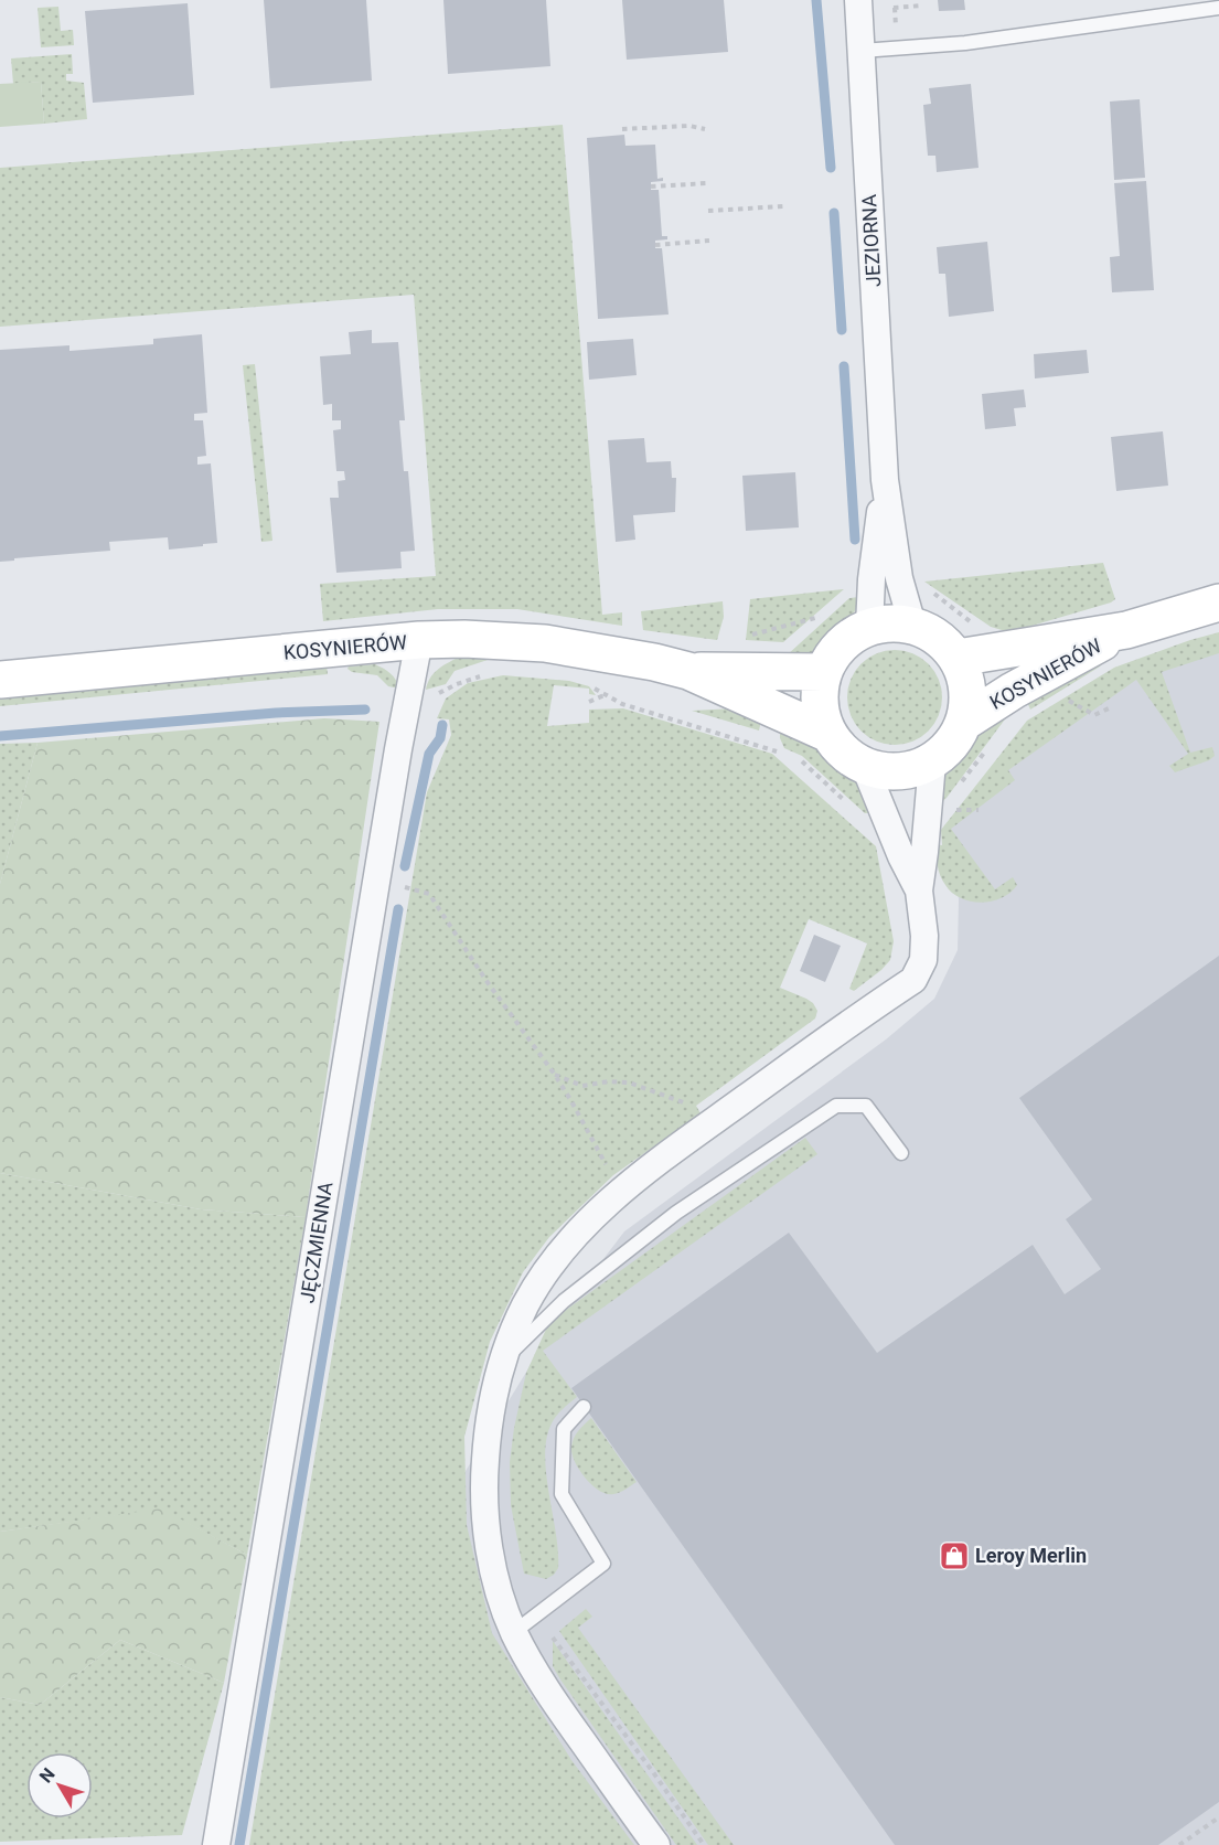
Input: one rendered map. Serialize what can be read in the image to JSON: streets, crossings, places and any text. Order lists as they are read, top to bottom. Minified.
{"streets":{"main road":["KOSYNIERÓW"],"street":["JEZIORNA","JĘCZMIENNA"]},"crossings":[["JEZIORNA","KOSYNIERÓW"],["KOSYNIERÓW","JĘCZMIENNA"]],"places":{"shop":["Leroy Merlin"]},"north":"top left"}
